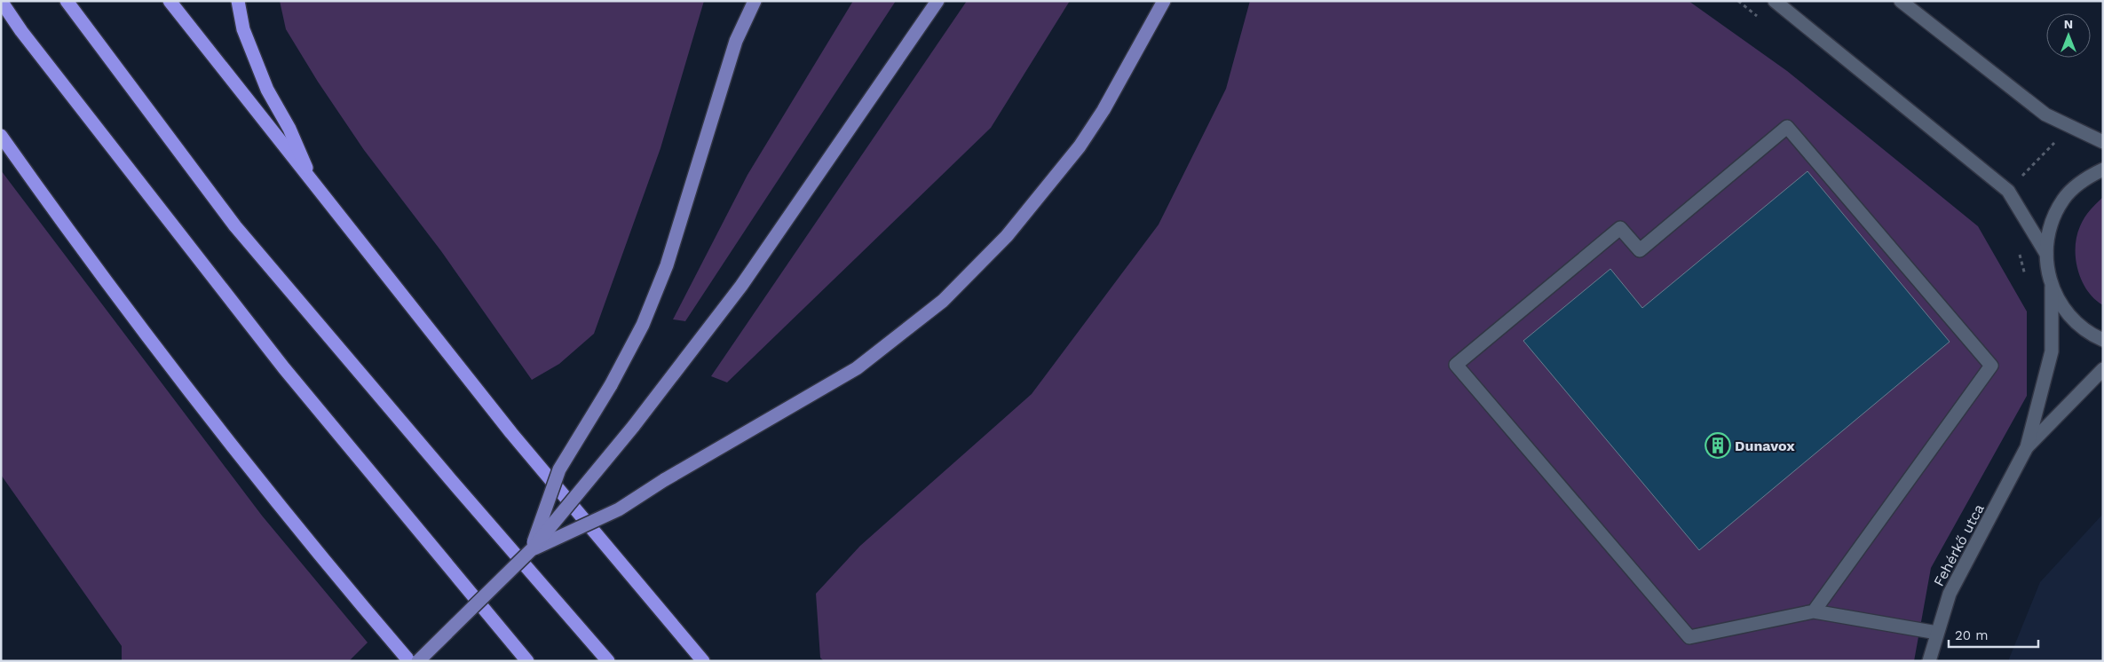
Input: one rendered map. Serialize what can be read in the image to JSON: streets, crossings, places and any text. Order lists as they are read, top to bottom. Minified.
{"streets":{"street":["Fehérkő utca"]},"places":{"building":["Dunavox"]},"scale_bar":"20 m","north":"top"}
